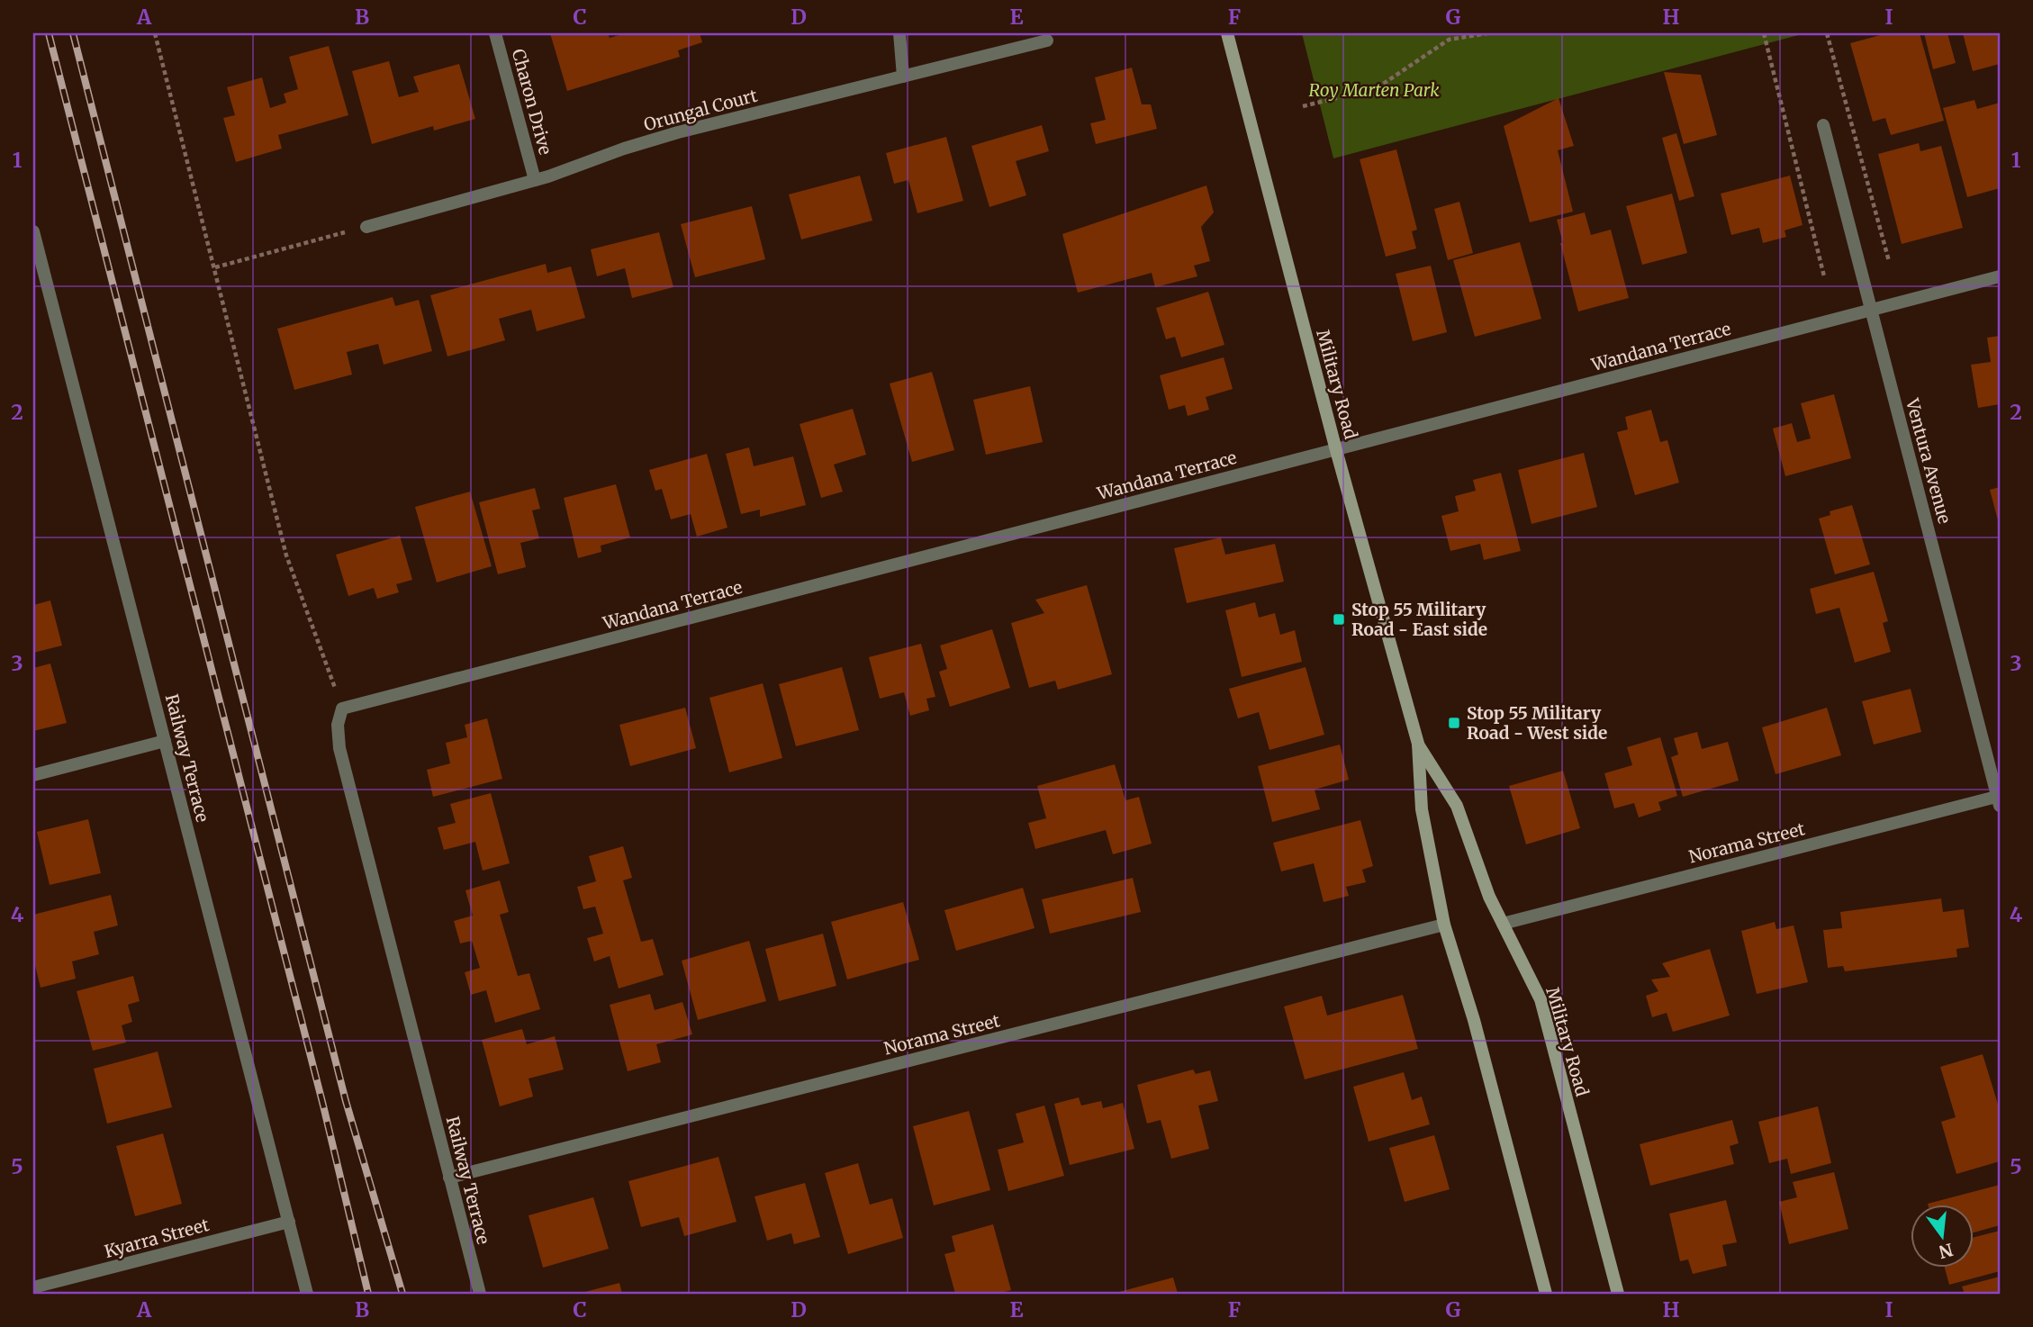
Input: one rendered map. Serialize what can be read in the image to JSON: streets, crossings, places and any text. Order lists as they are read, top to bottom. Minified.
{"streets":{"street":["Charon Drive","Orungal Court","Wandana Terrace","Military Road","Ventura Avenue","Railway Terrace","Norama Street","Kyarra Street"]},"crossings":[["Charon Drive","Orungal Court"],["Wandana Terrace","Military Road"],["Wandana Terrace","Ventura Avenue"],["Wandana Terrace","Railway Terrace"],["Military Road","Norama Street"],["Ventura Avenue","Norama Street"],["Railway Terrace","Norama Street"],["Railway Terrace","Kyarra Street"]],"parks":["Roy Marten Park"],"places":{"transit":["Stop 55 Military Road - East side","Stop 55 Military Road - West side"]},"north":"bottom","grid":{"columns":["A","B","C","D","E","F","G","H","I"],"rows":["1","2","3","4","5"]}}
